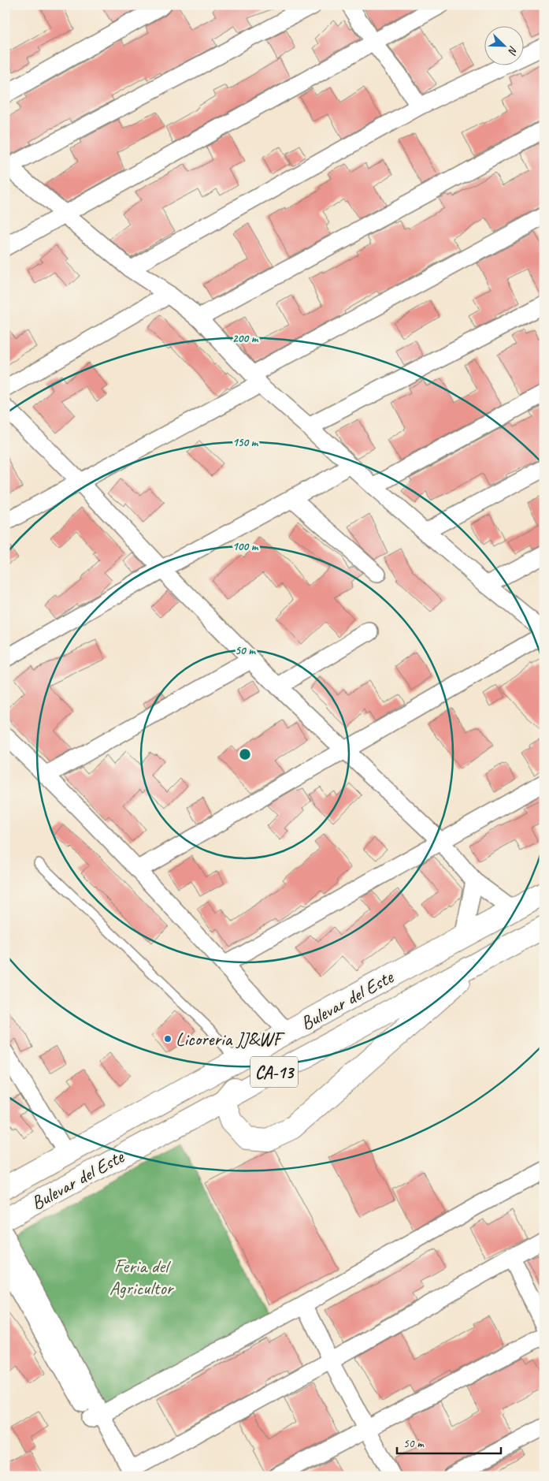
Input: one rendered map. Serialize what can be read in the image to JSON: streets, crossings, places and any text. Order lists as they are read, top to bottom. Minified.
{"streets":{"highway":["Bulevar del Este","CA-13"]},"parks":["Feria del Agricultor"],"places":["Licoreria JJ&WF"],"scale_bar":"50 m","north":"bottom right","rings":["200 m","150 m","100 m","50 m"]}
